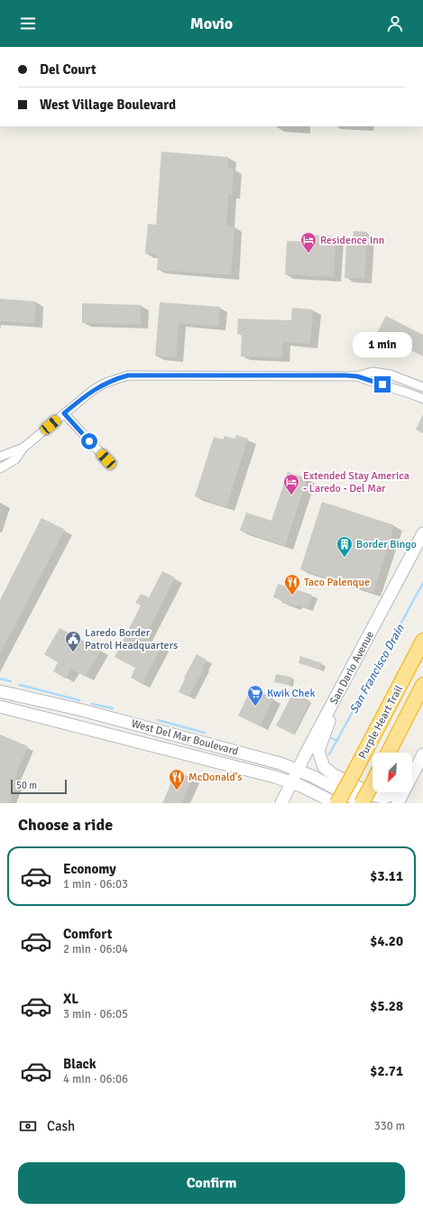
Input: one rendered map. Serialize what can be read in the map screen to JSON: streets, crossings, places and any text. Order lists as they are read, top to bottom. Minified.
{"streets":{"highway":["Purple Heart Trail"],"main road":["San Dario Avenue","West Del Mar Boulevard"]},"crossings":[["San Dario Avenue","West Del Mar Boulevard"],["Purple Heart Trail","West Del Mar Boulevard"]],"water":["San Francisco Drain"],"places":{"hotel":["Residence Inn","Extended Stay America - Laredo - Del Mar"],"building":["Border Bingo"],"restaurant":["Taco Palenque","McDonald's"],"public building":["Laredo Border Patrol Headquarters"],"supermarket":["Kwik Chek"]},"scale_bar":"50 m","north":"bottom left","page":{"header":"Movio","banner":["Del Court","West Village Boulevard"],"bubble":"1 min","scale":"50 m","heading":"Choose a ride","list":[{"name":"Economy","note":"1 min · 06:03","value":"$3.11"},{"name":"Comfort","note":"2 min · 06:04","value":"$4.20"},{"name":"XL","note":"3 min · 06:05","value":"$5.28"},{"name":"Black","note":"4 min · 06:06","value":"$2.71"}],"pay":["Cash","330 m"],"buttons":"Confirm"}}
